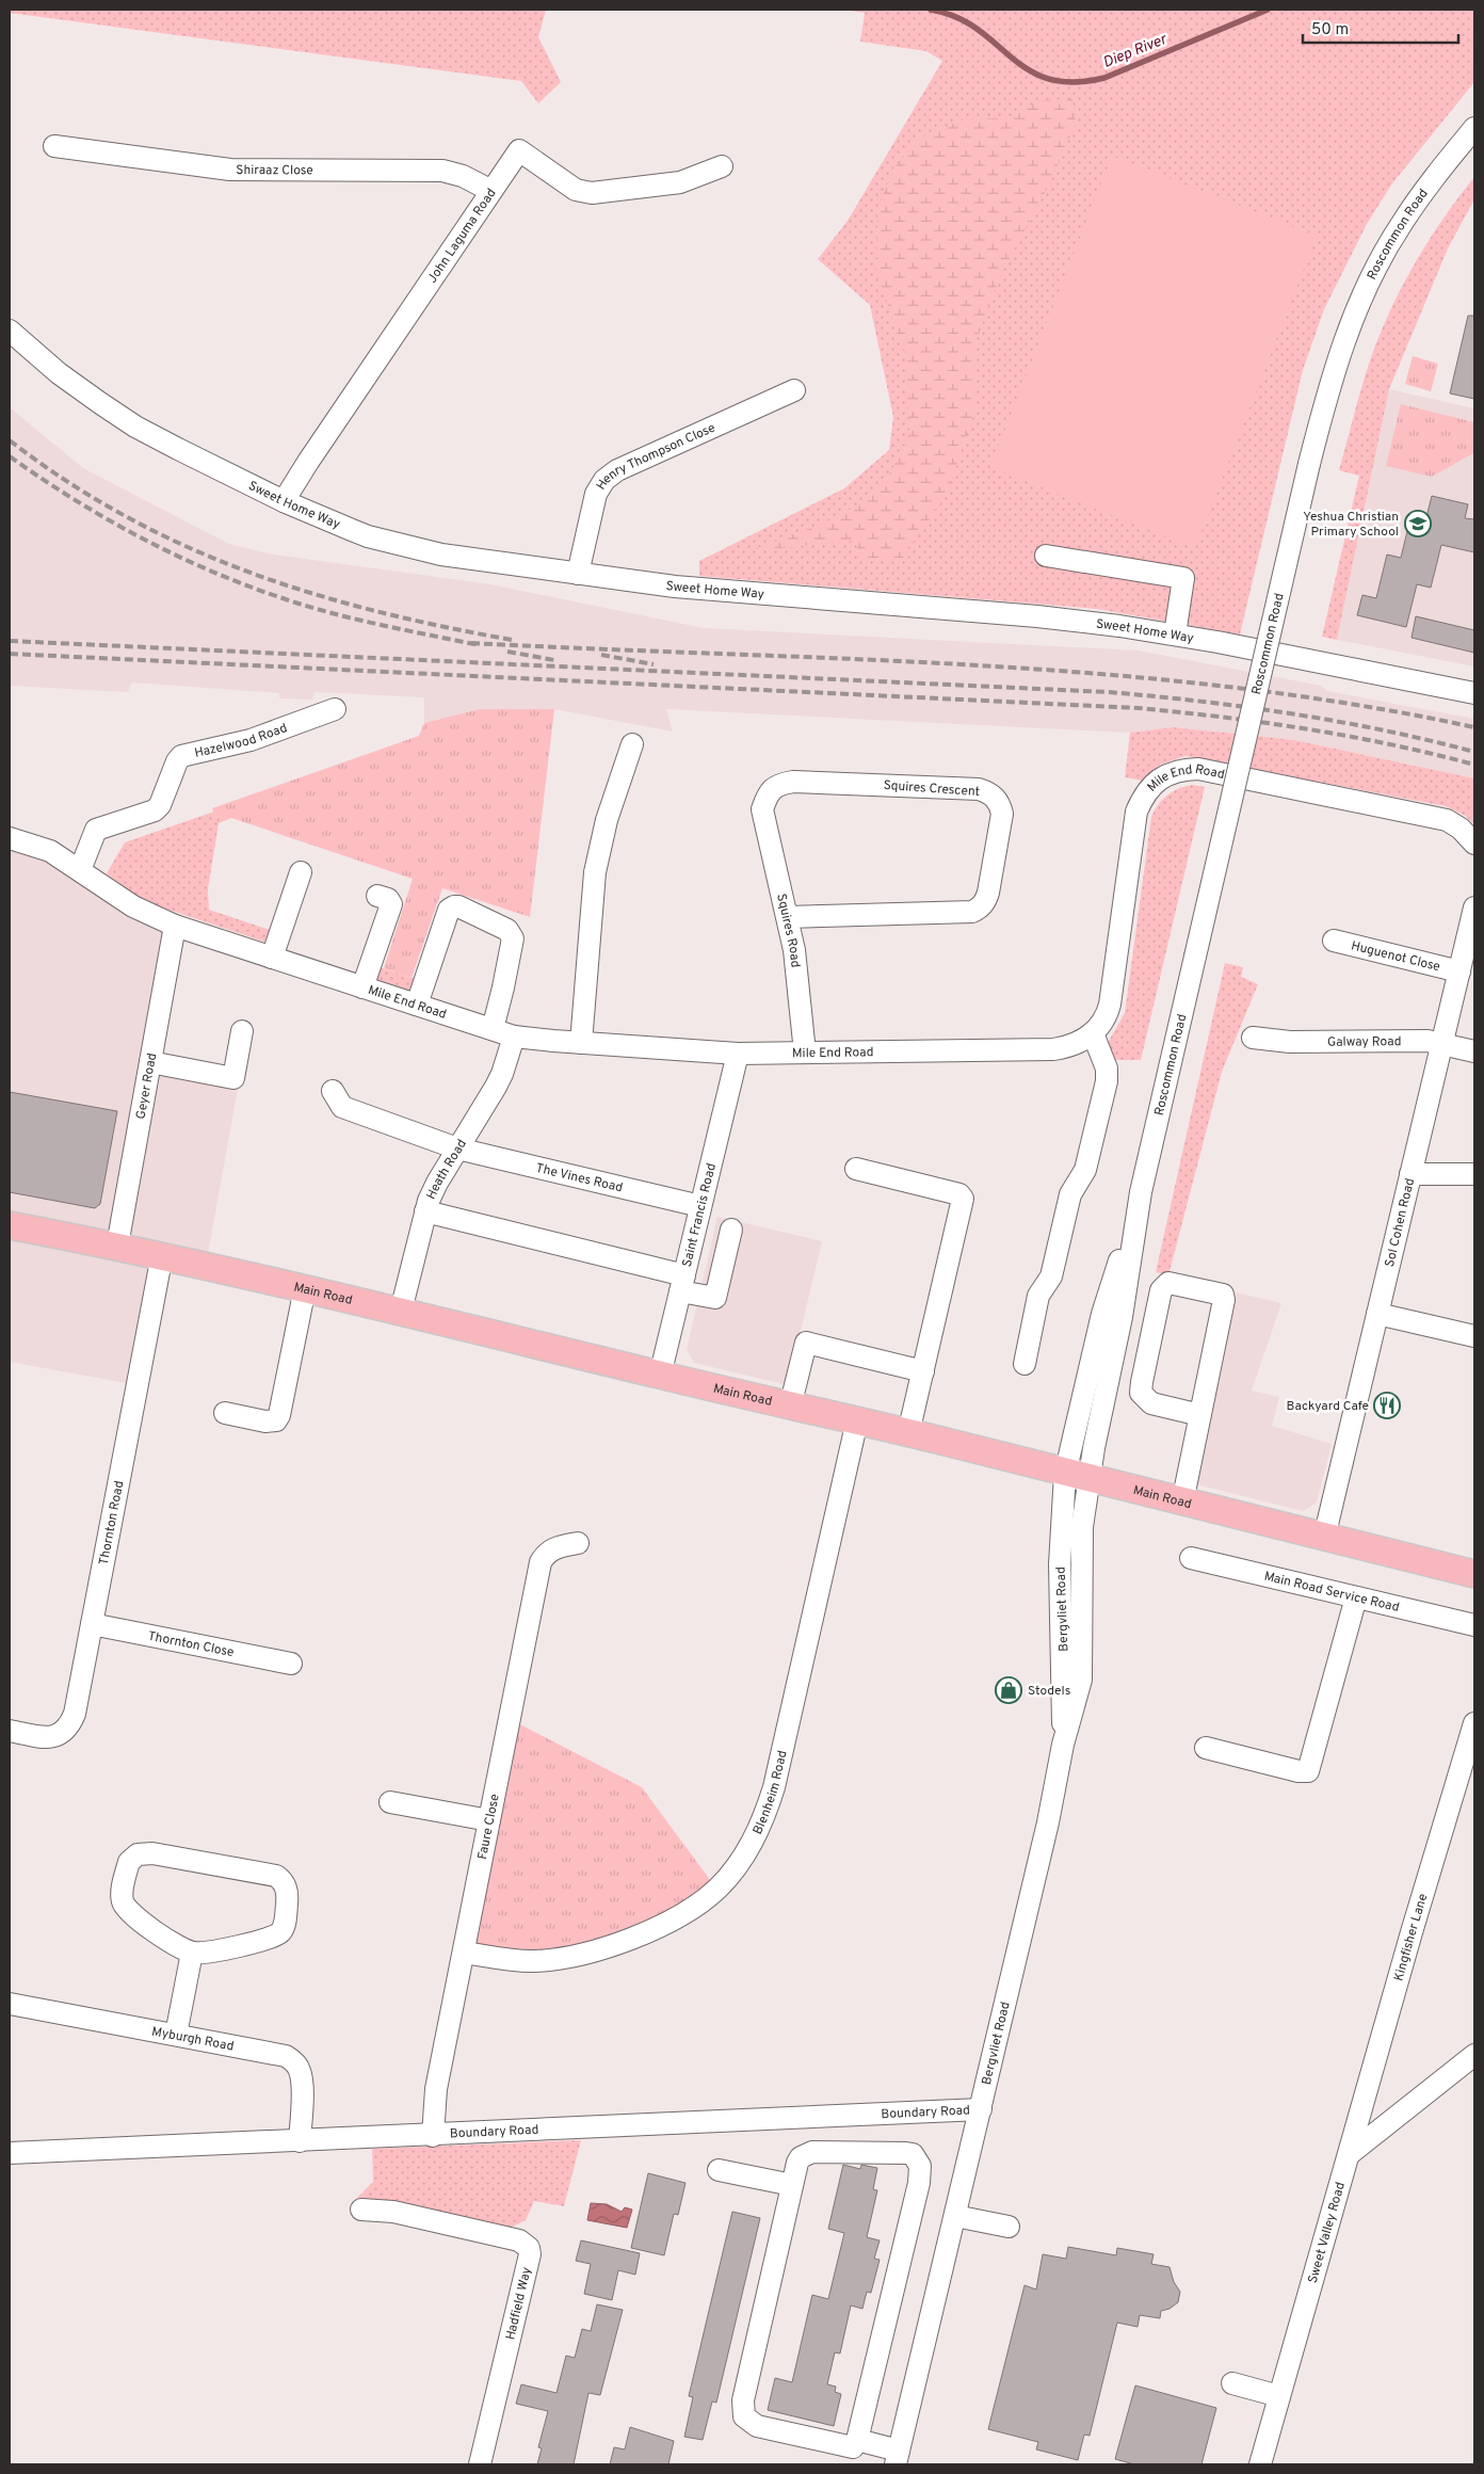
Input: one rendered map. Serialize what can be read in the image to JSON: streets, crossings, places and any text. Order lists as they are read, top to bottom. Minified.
{"streets":{"main road":["Main Road"],"street":["Shiraaz Close","John Laguma Road","Roscommon Road","Henry Thompson Close","Sweet Home Way","Hazelwood Road","Mile End Road","Squires Crescent","Squires Road","Huguenot Close","Galway Road","Geyer Road","Heath Road","The Vines Road","Saint Francis Road","Sol Cohen Road","Thornton Road","Main Road Service Road","Bergvliet Road","Thornton Close","Blenheim Road","Faure Close","Kingfisher Lane","Myburgh Road","Boundary Road","Sweet Valley Road","Hadfield Way"]},"crossings":[["Shiraaz Close","John Laguma Road"],["John Laguma Road","Sweet Home Way"],["Roscommon Road","Main Road"],["Roscommon Road","Bergvliet Road"],["Henry Thompson Close","Sweet Home Way"],["Hazelwood Road","Mile End Road"],["Mile End Road","Squires Road"],["Mile End Road","Geyer Road"],["Mile End Road","Heath Road"],["Mile End Road","Saint Francis Road"],["Squires Crescent","Squires Road"],["Huguenot Close","Sol Cohen Road"],["Galway Road","Sol Cohen Road"],["Geyer Road","Main Road"],["Heath Road","The Vines Road"],["Heath Road","Main Road"],["The Vines Road","Saint Francis Road"],["Saint Francis Road","Main Road"],["Sol Cohen Road","Main Road"],["Main Road","Thornton Road"],["Main Road","Bergvliet Road"],["Main Road","Blenheim Road"],["Thornton Road","Thornton Close"],["Bergvliet Road","Boundary Road"],["Blenheim Road","Faure Close"],["Faure Close","Boundary Road"],["Kingfisher Lane","Sweet Valley Road"],["Myburgh Road","Boundary Road"]],"water":["Diep River"],"places":{"school or university":["Yeshua Christian Primary School"],"restaurant":["Backyard Cafe"],"shop":["Stodels"]},"scale_bar":"50 m"}
